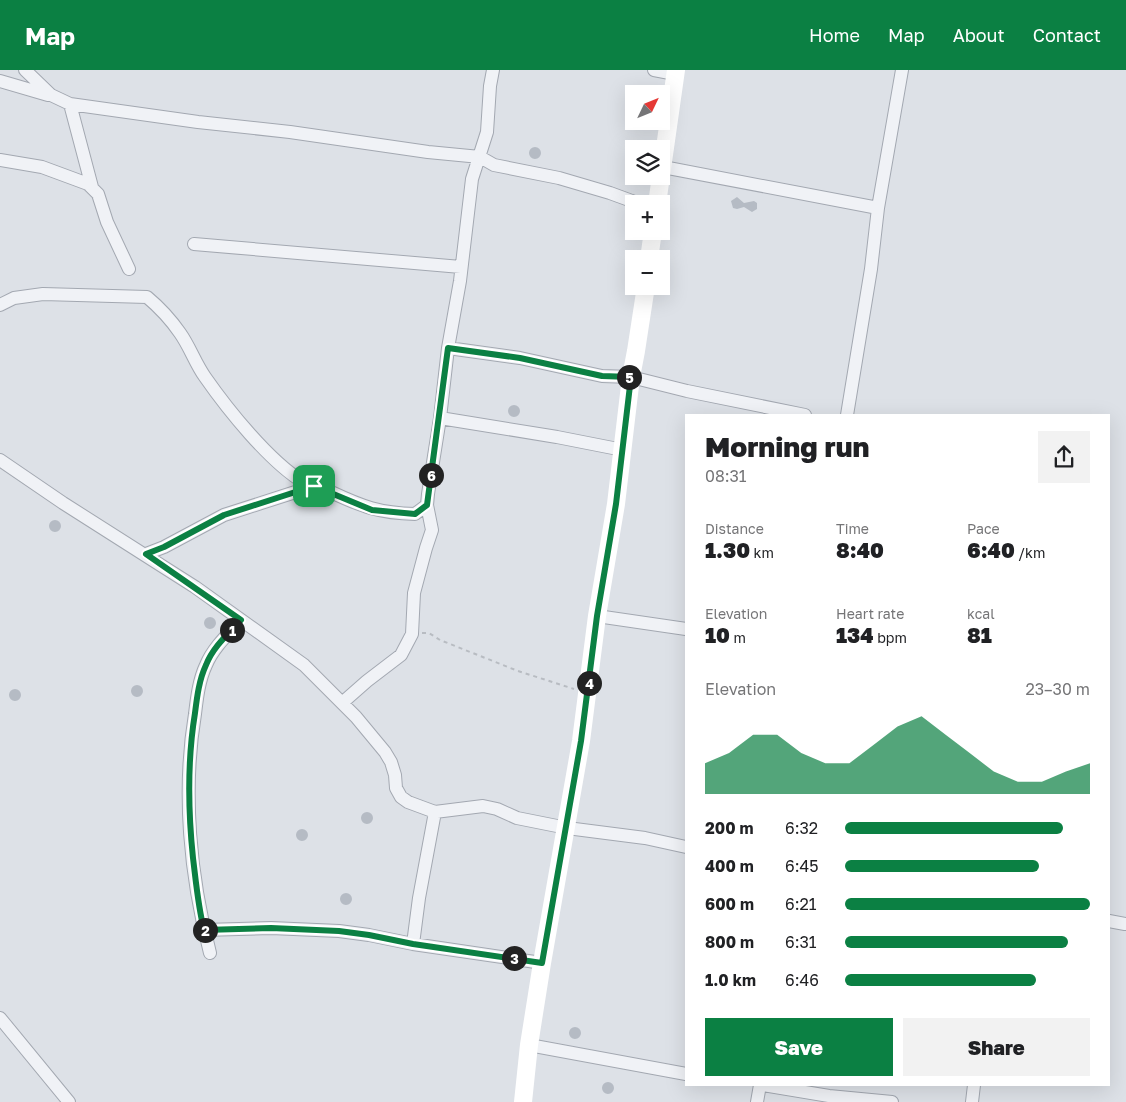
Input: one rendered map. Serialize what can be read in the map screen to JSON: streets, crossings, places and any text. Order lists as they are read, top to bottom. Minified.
{"north":"top right","page":{"header":"Map","nav":["Home","Map","About","Contact"],"map_buttons":["+","−"],"pins":["5","6","1","4","2","3"],"heading":["Morning run","08:31"],"stats":[["Distance","1.30 km"],["Time","8:40"],["Pace","6:40 /km"],["Elevation","10 m"],["Heart rate","134 bpm"],["kcal","81"]],"chart":["Elevation","23–30 m"],"list":[{"name":"200 m","note":"6:32"},{"name":"400 m","note":"6:45"},{"name":"600 m","note":"6:21"},{"name":"800 m","note":"6:31"},{"name":"1.0 km","note":"6:46"}],"buttons":["Save","Share"]}}
